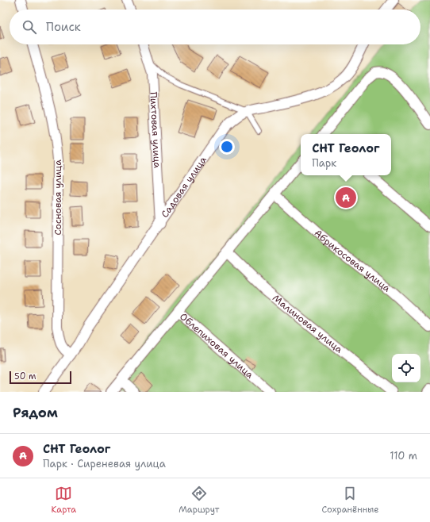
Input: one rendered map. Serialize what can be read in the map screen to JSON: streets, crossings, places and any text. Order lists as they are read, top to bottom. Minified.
{"streets":{"street":["Пихтовая улица","Садовая улица","Сосновая улица","Абрикосовая улица","Малиновая улица","Облепиховая улица"]},"crossings":[["Пихтовая улица","Садовая улица"],["Садовая улица","Сосновая улица"]],"scale_bar":"50 m","page":{"search":"Поиск","popup":["СНТ Геолог","Парк"],"pins":"A","scale":"50 m","heading":"Рядом","list":[{"mark":"A","name":"СНТ Геолог","note":"Парк · Сиреневая улица","value":"110 m"}],"nav":["Карта","Маршрут","Сохранённые"]}}
